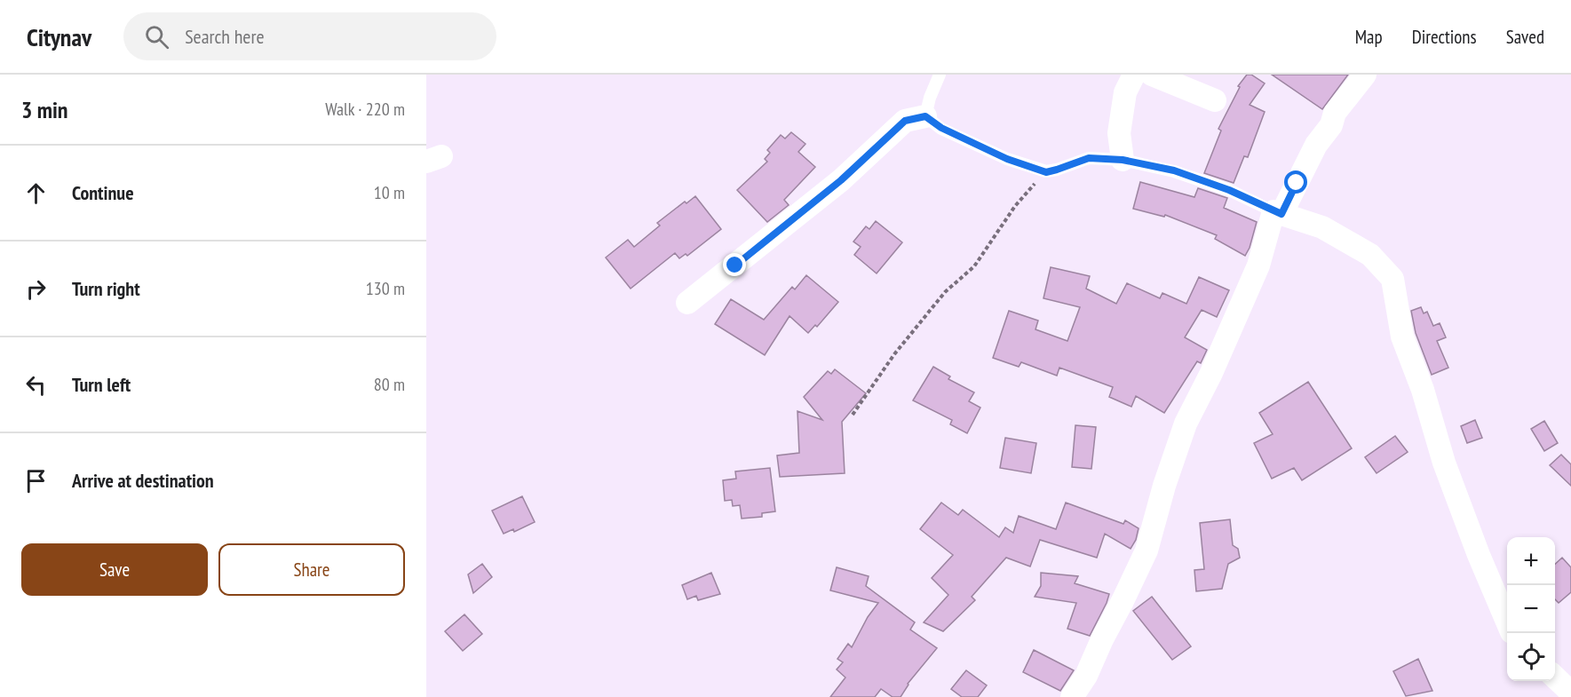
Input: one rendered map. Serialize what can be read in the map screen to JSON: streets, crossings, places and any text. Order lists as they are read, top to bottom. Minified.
{"page":{"header":"Citynav","search":"Search here","nav":["Map","Directions","Saved"],"heading":["3 min","Walk · 220 m"],"list":[["Continue","10 m"],["Turn right","130 m"],["Turn left","80 m"],"Arrive at destination"],"buttons":["Save","Share"],"map_buttons":["+","−"]}}
